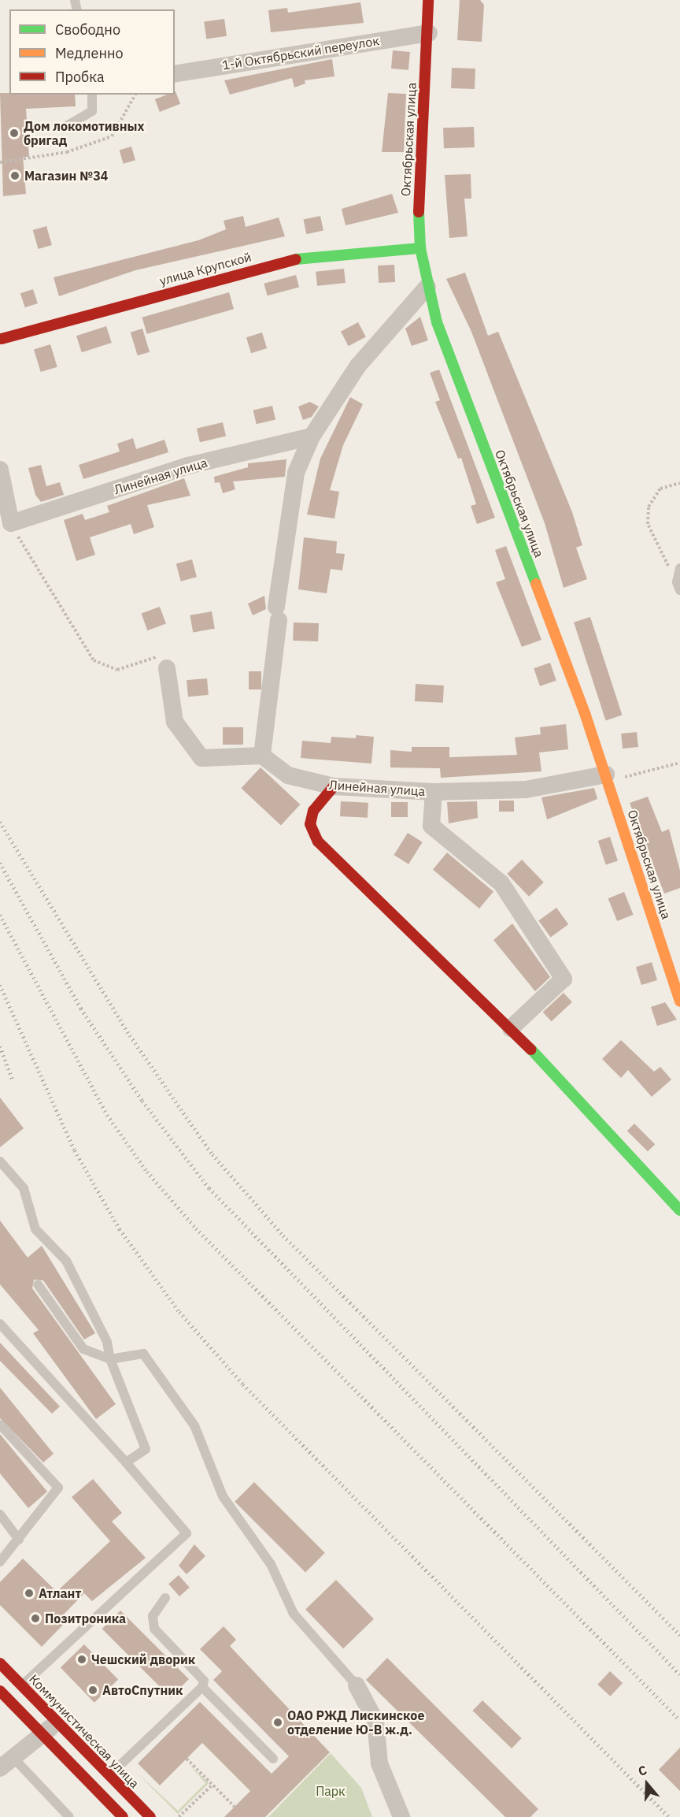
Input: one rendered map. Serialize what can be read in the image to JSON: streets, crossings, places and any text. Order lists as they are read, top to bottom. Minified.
{"streets":{"street":["1-й Октябрьский переулок","Октябрьская улица","улица Крупской","Линейная улица","Коммунистическая улица"]},"crossings":[["1-й Октябрьский переулок","Октябрьская улица"],["Октябрьская улица","улица Крупской"],["Октябрьская улица","Линейная улица"]],"parks":["Парк"],"places":["Дом локомотивных бригад","Магазин №34","Атлант","Позитроника","Чешский дворик","АвтоСпутник","ОАО РЖД Лискинское отделение Ю-В ж.д."],"legend":["Свободно","Медленно","Пробка"],"north":"top"}
